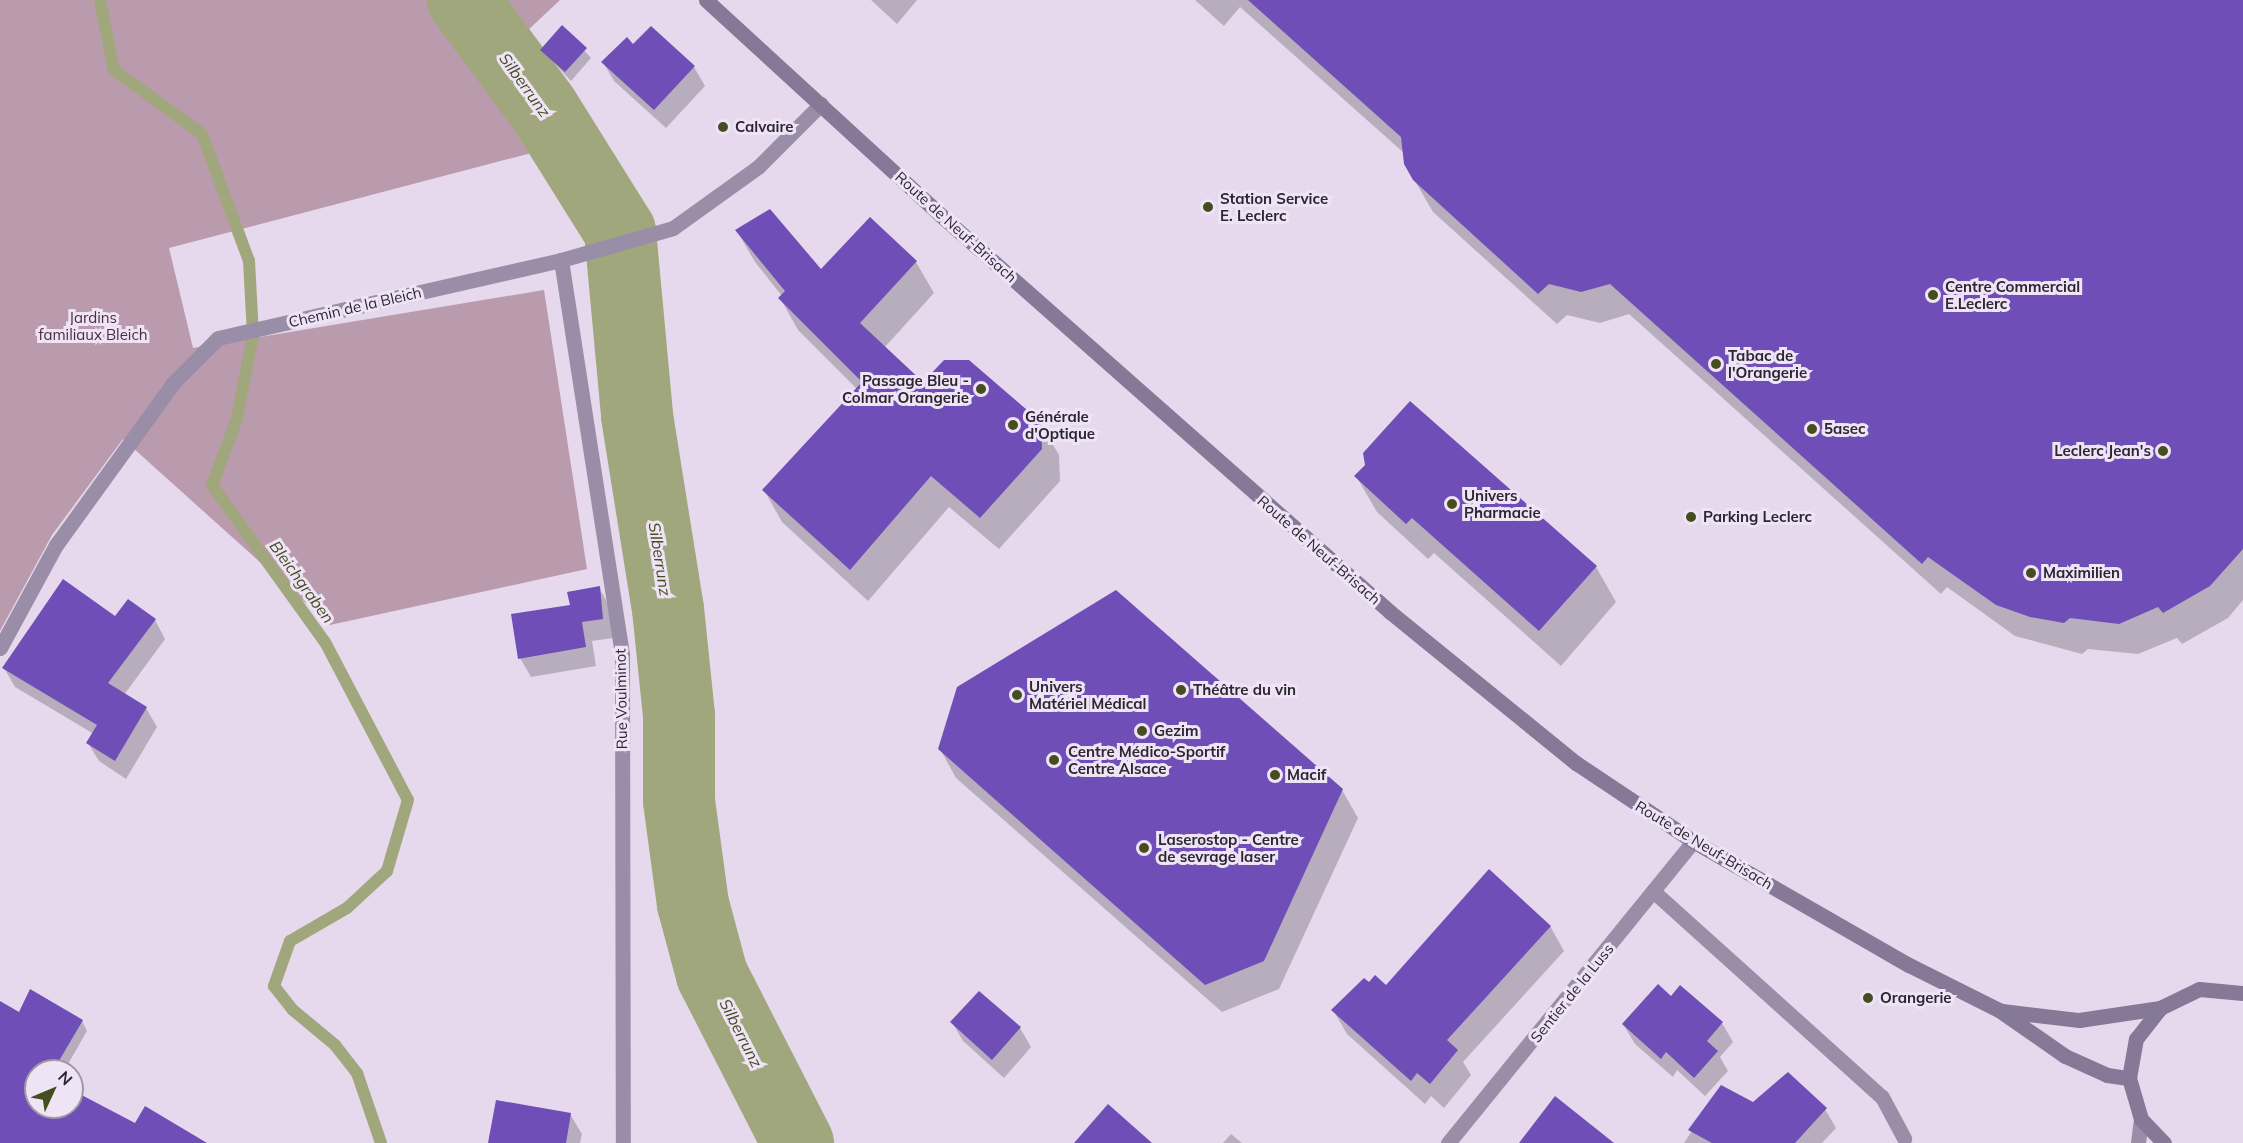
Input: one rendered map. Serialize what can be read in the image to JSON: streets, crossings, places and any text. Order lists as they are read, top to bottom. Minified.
{"streets":{"main road":["Route de Neuf-Brisach"],"street":["Chemin de la Bleich","Rue Voulminot","Sentier de la Luss"]},"crossings":[["Route de Neuf-Brisach","Chemin de la Bleich"],["Route de Neuf-Brisach","Sentier de la Luss"],["Chemin de la Bleich","Rue Voulminot"]],"water":["Silberrunz","Bleichgraben"],"parks":["Jardins familiaux Bleich"],"places":["Calvaire","Station Service E. Leclerc","Centre Commercial E.Leclerc","Tabac de l'Orangerie","Passage Bleu - Colmar Orangerie","Générale d'Optique","5asec","Leclerc Jean's","Univers Pharmacie","Parking Leclerc","Maximilien","Théâtre du vin","Univers Matériel Médical","Gezim","Centre Médico-Sportif Centre Alsace","Macif","Laserostop - Centre de sevrage laser","Orangerie"],"north":"top right"}
